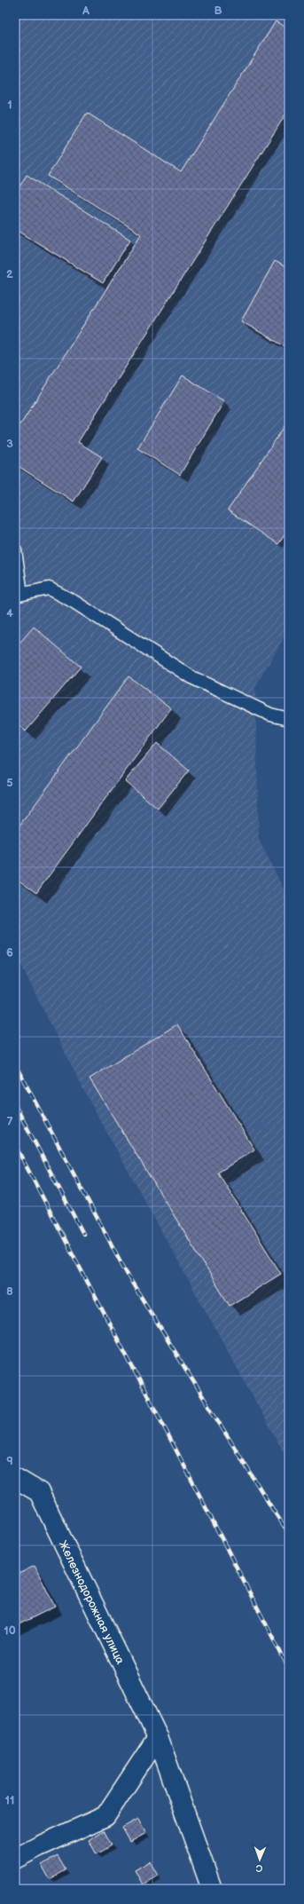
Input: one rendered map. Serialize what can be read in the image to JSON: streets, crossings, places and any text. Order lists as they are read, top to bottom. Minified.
{"streets":{"street":["Железнодорожная улица"]},"north":"bottom","grid":{"columns":["A","B"],"rows":["1","2","3","4","5","6","7","8","9","10","11"]}}
